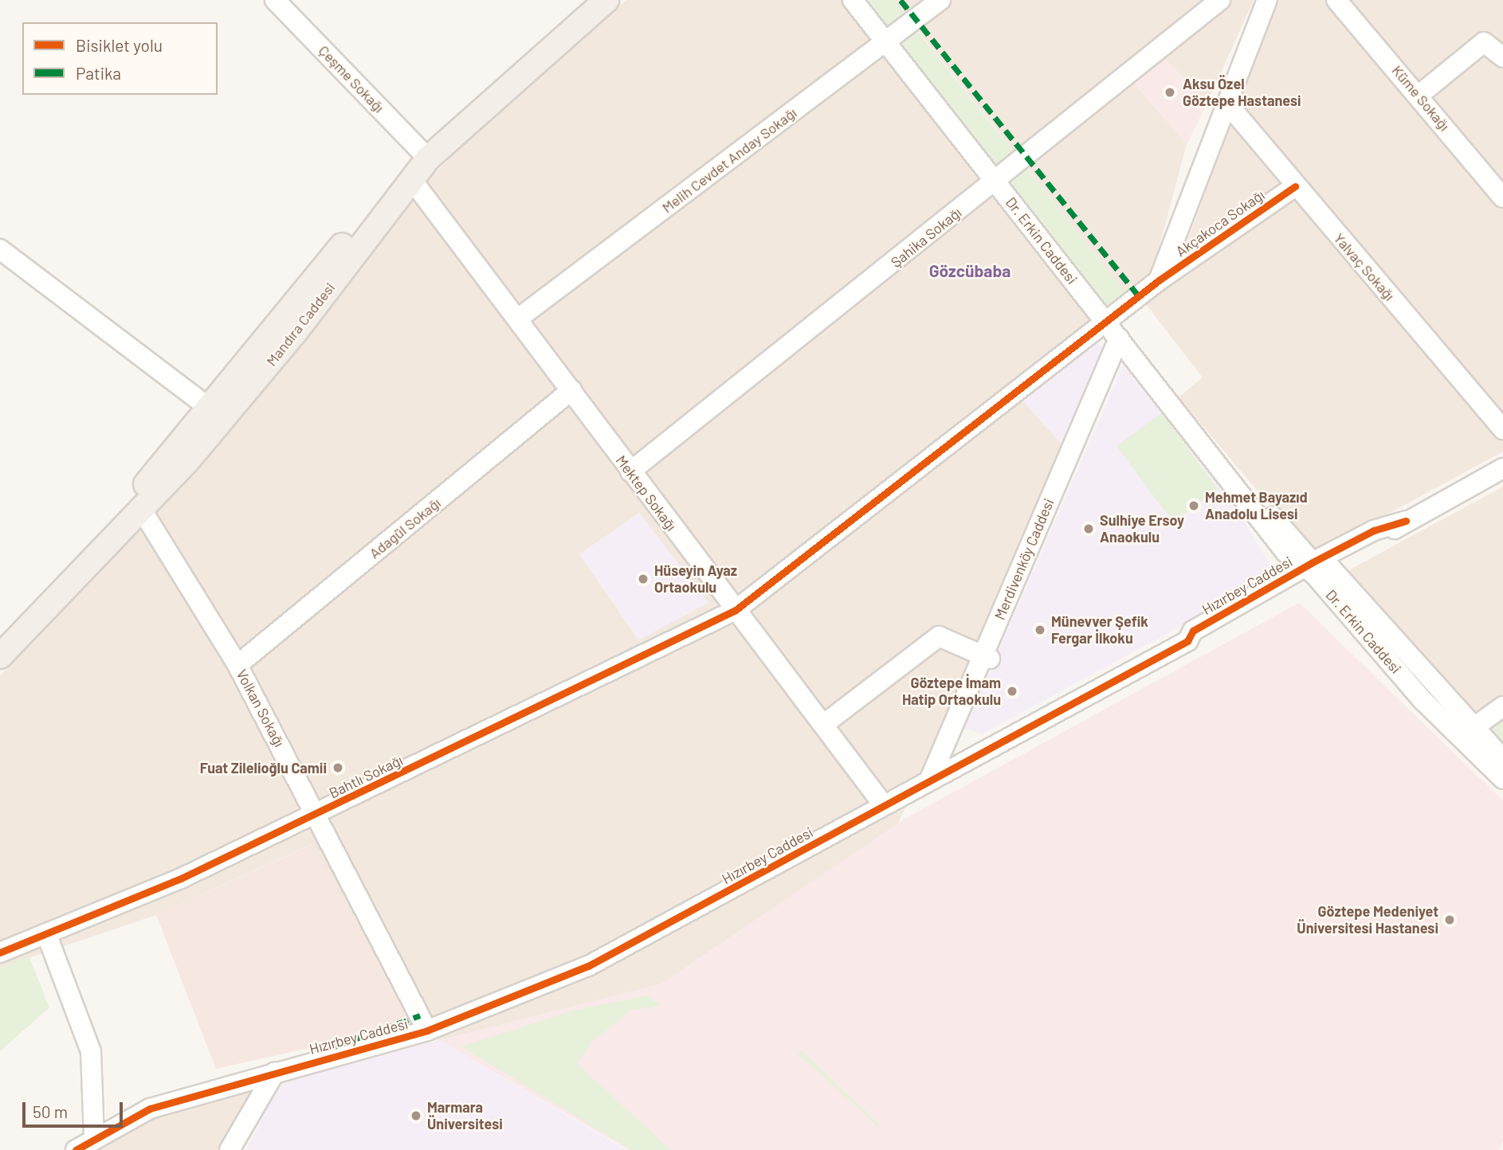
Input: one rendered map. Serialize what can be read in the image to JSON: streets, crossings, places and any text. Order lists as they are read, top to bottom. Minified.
{"streets":{"main road":["Mandıra Caddesi"],"street":["Çeşme Sokağı","Küme Sokağı","Melih Cevdet Anday Sokağı","Akçakoca Sokağı","Şahika Sokağı","Dr. Erkin Caddesi","Yalvaç Sokağı","Mektep Sokağı","Adagül Sokağı","Hızırbey Caddesi","Volkan Sokağı","Bahtlı Sokağı"]},"crossings":[["Çeşme Sokağı","Mandıra Caddesi"],["Melih Cevdet Anday Sokağı","Dr. Erkin Caddesi"],["Melih Cevdet Anday Sokağı","Mektep Sokağı"],["Akçakoca Sokağı","Yalvaç Sokağı"],["Şahika Sokağı","Dr. Erkin Caddesi"],["Şahika Sokağı","Mektep Sokağı"],["Dr. Erkin Caddesi","Hızırbey Caddesi"],["Mandıra Caddesi","Mektep Sokağı"],["Mandıra Caddesi","Volkan Sokağı"],["Mektep Sokağı","Adagül Sokağı"],["Mektep Sokağı","Hızırbey Caddesi"],["Mektep Sokağı","Bahtlı Sokağı"],["Adagül Sokağı","Volkan Sokağı"],["Hızırbey Caddesi","Volkan Sokağı"],["Volkan Sokağı","Bahtlı Sokağı"]],"districts":["Gözcübaba"],"places":["Aksu Özel Göztepe Hastanesi","Mehmet Bayazıd Anadolu Lisesi","Sulhiye Ersoy Anaokulu","Hüseyin Ayaz Ortaokulu","Münevver Şefik Fergar İlkoku","Göztepe İmam Hatip Ortaokulu","Fuat Zilelioğlu Camii","Göztepe Medeniyet Üniversitesi Hastanesi","Marmara Üniversitesi"],"legend":["Bisiklet yolu","Patika"],"scale_bar":"50 m"}
